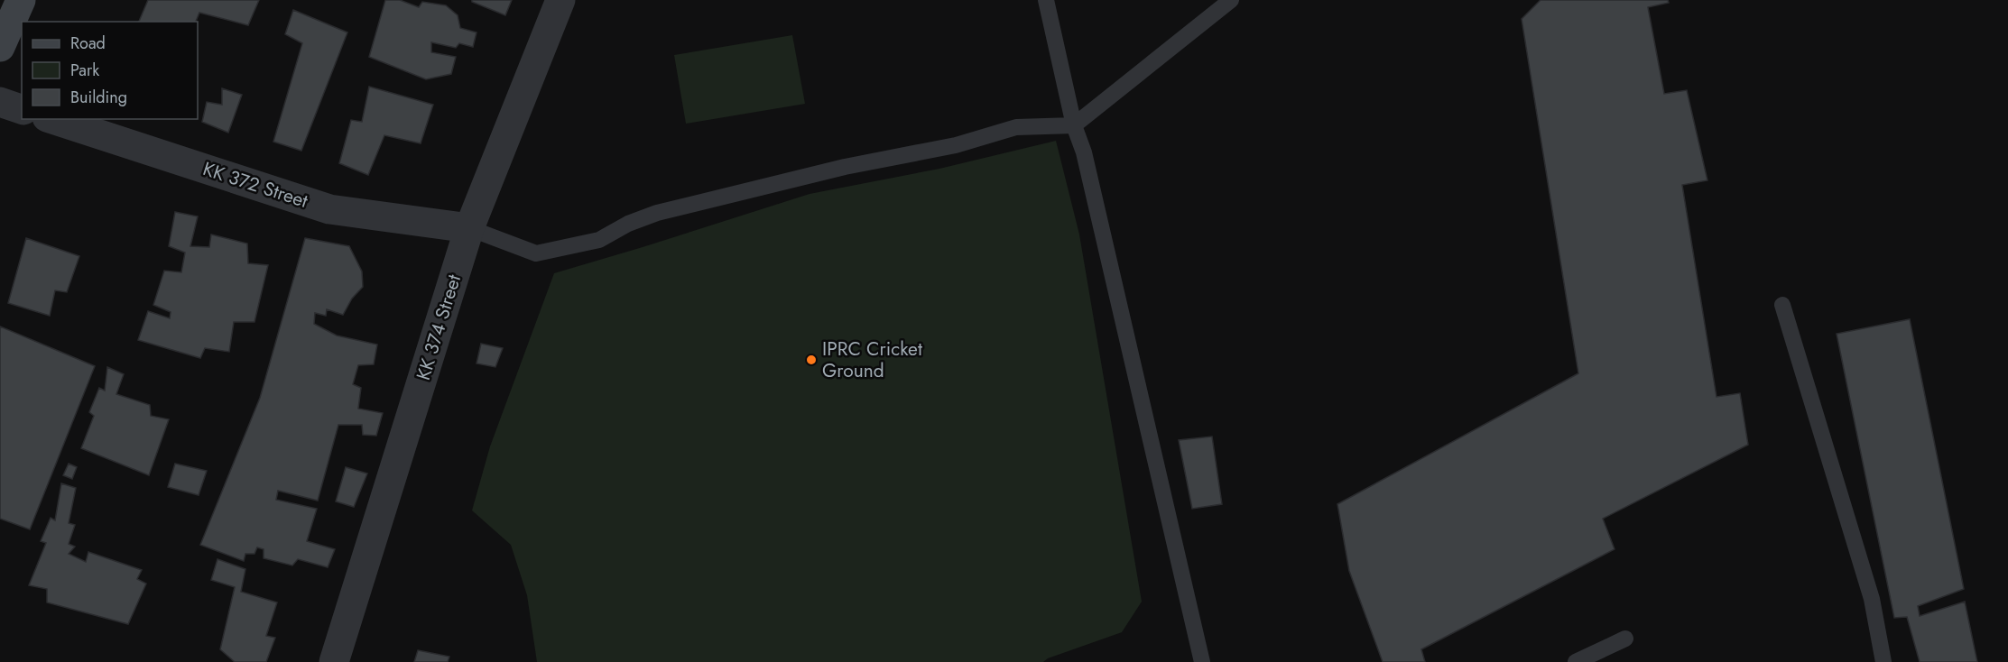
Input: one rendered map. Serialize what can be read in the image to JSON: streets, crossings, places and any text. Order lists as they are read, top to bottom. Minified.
{"streets":{"street":["KK 372 Street","KK 374 Street"]},"crossings":[["KK 372 Street","KK 374 Street"]],"places":["IPRC Cricket Ground"],"legend":["Road","Park","Building"]}
